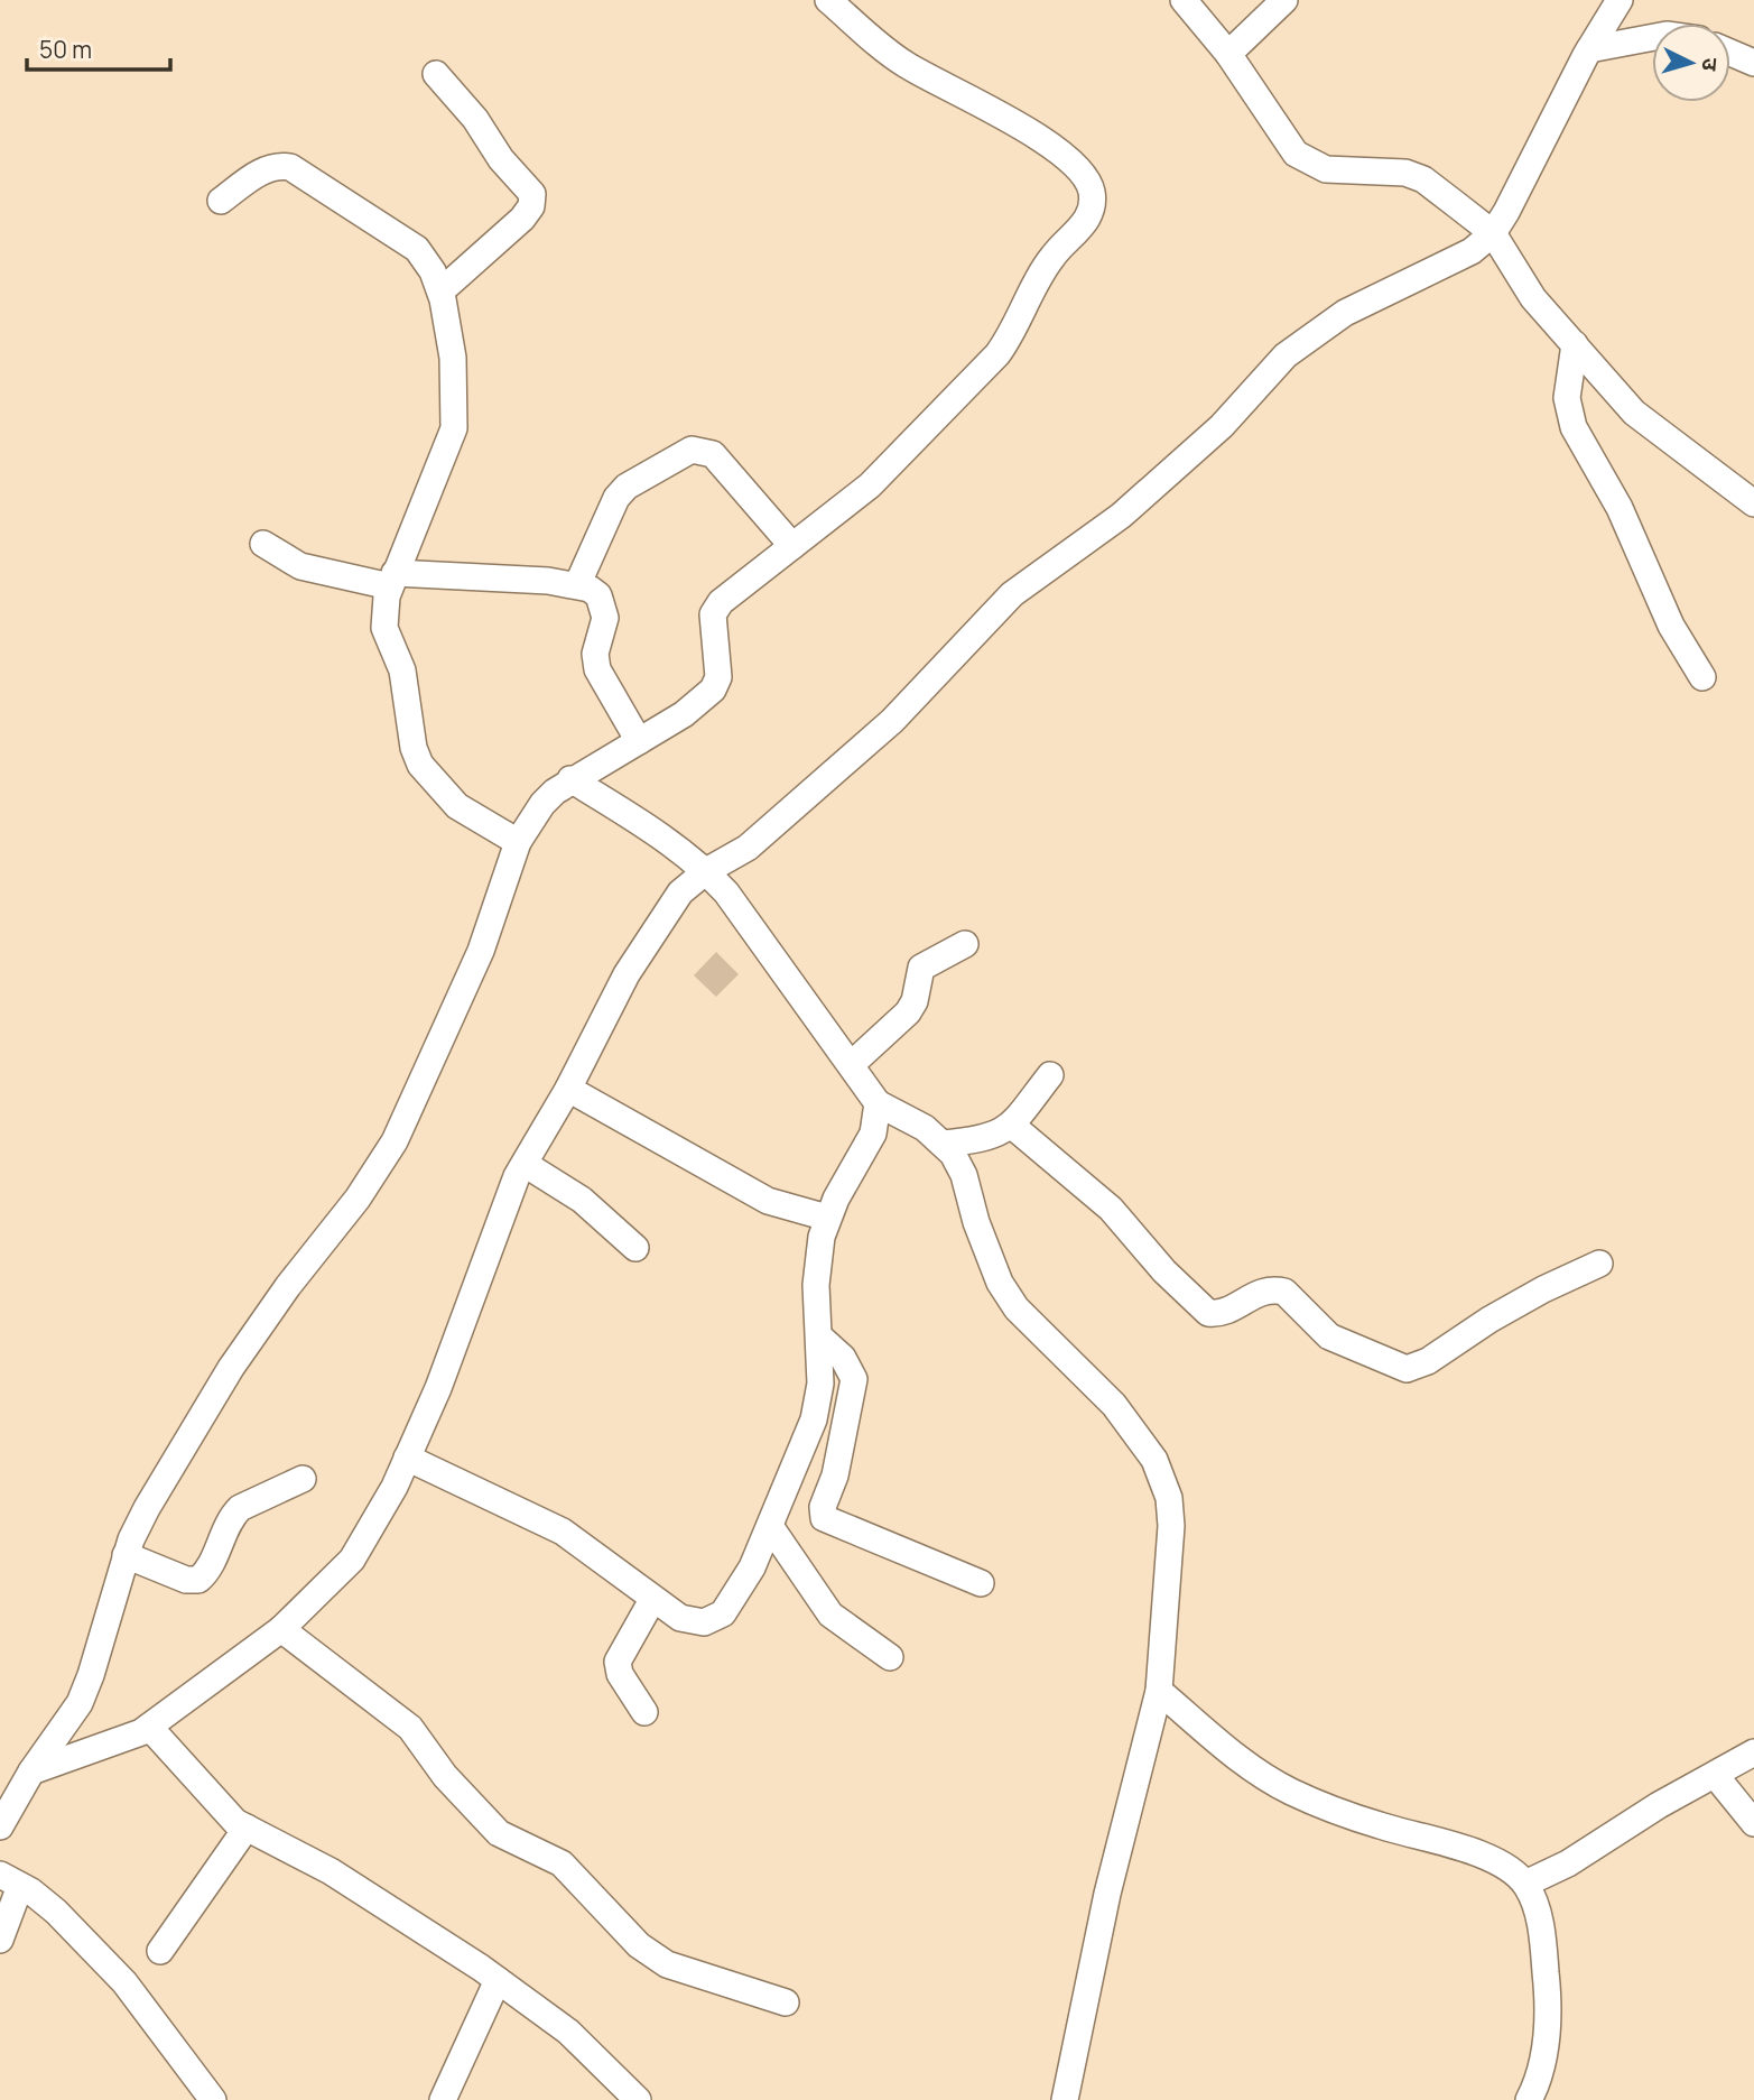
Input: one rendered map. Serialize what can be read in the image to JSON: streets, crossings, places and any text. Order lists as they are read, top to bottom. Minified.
{"scale_bar":"50 m","north":"right"}
